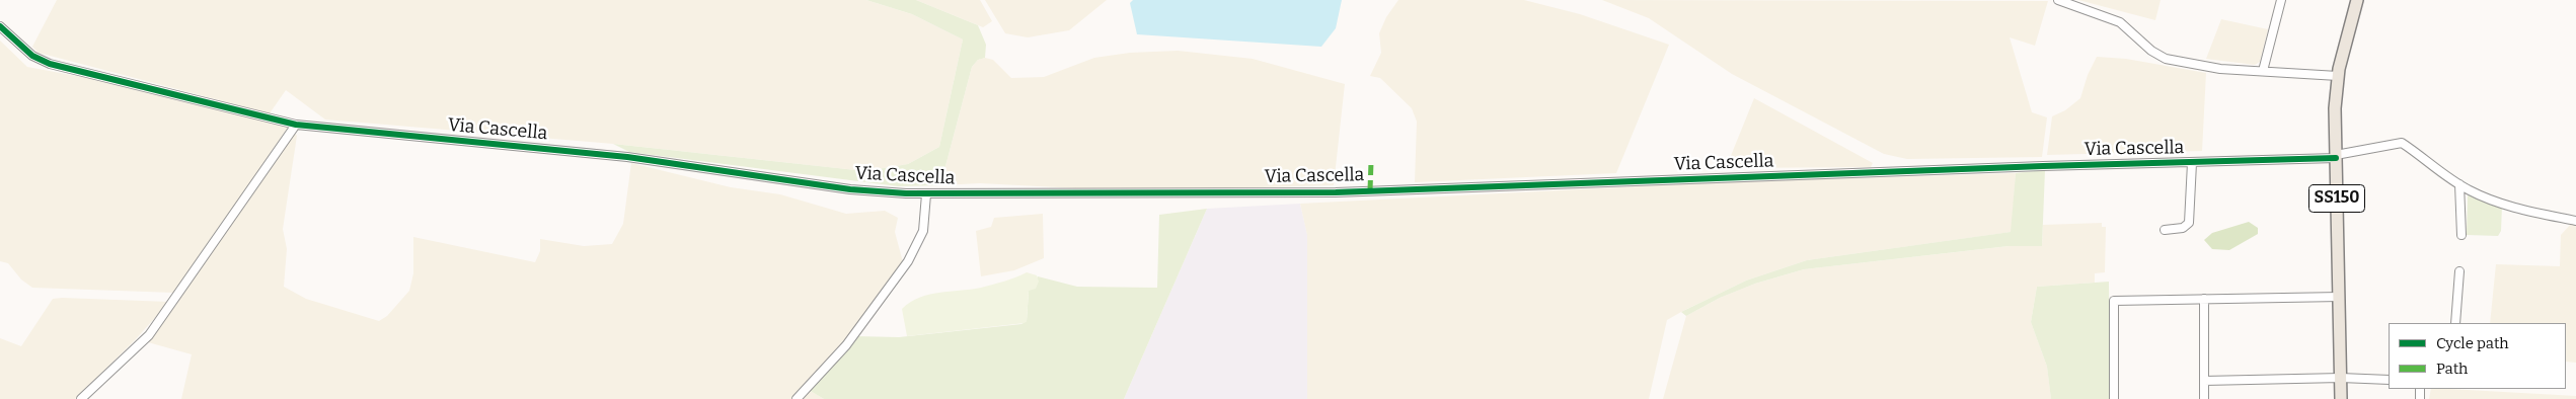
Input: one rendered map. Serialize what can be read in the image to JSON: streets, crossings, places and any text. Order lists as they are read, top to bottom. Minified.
{"streets":{"main road":["SS150"],"street":["Via Cascella"]},"crossings":[["Via Cascella","SS150"]],"legend":["Cycle path","Path"]}
